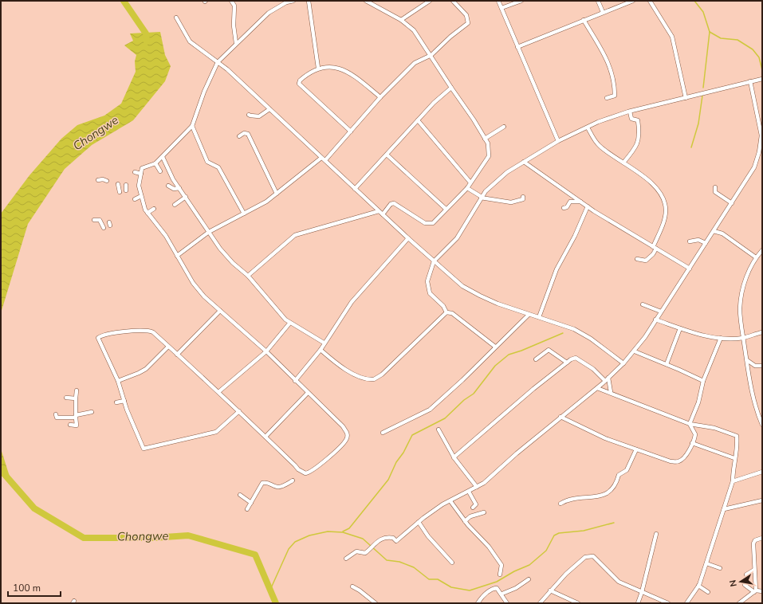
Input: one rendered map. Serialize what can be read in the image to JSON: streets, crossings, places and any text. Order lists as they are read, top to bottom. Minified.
{"water":["Chongwe"],"scale_bar":"100 m","north":"left"}
